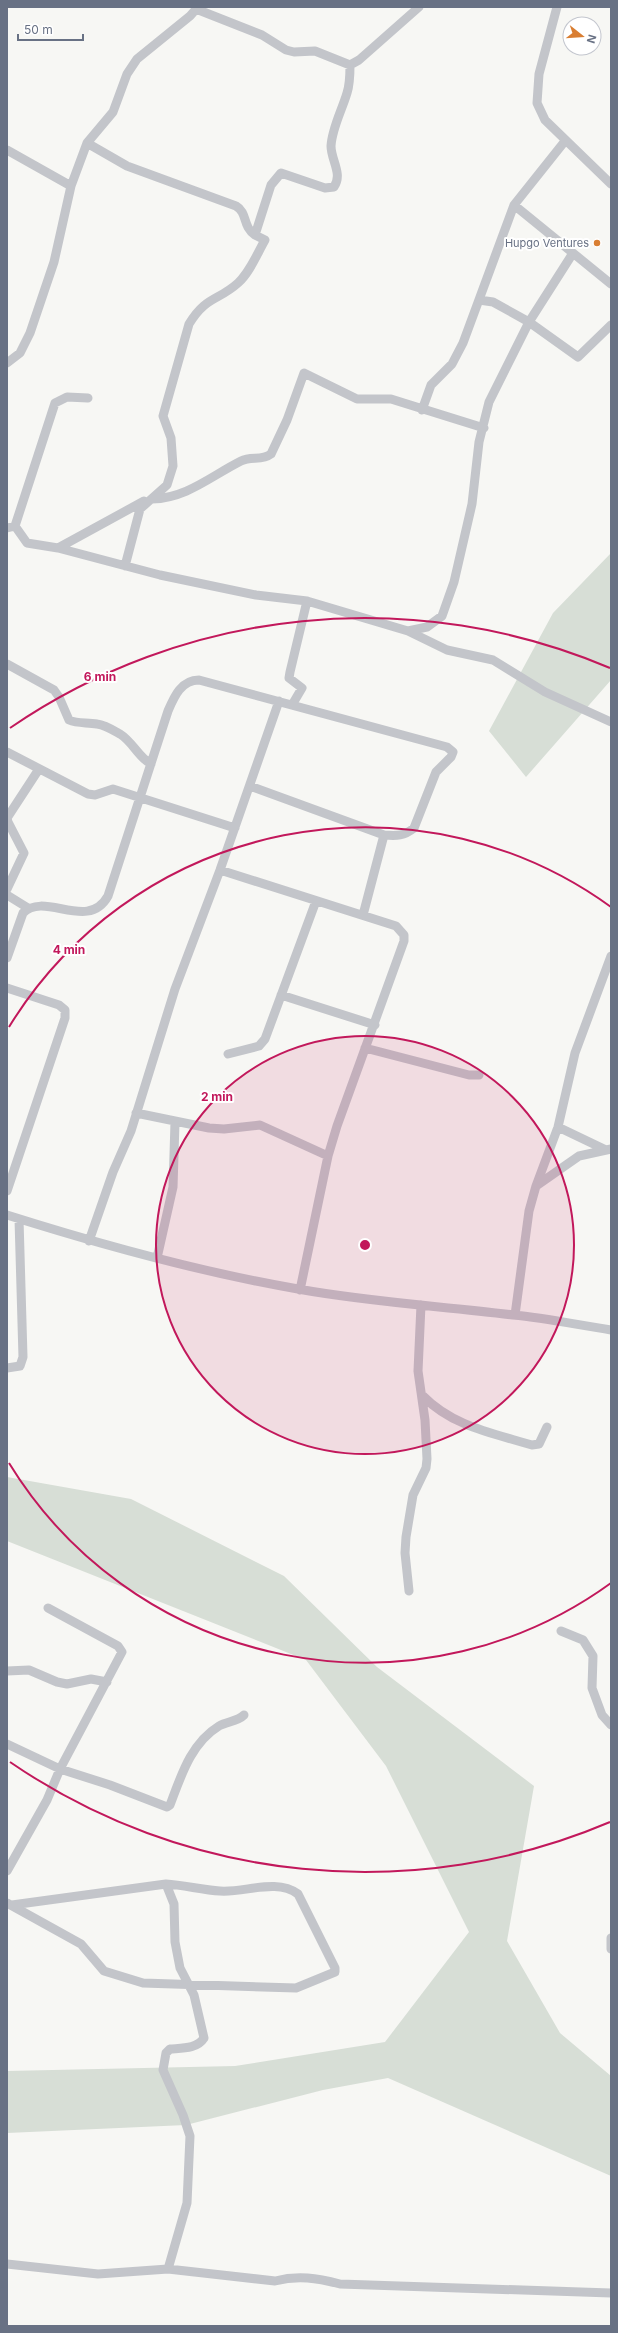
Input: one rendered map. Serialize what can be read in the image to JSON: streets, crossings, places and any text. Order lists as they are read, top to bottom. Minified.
{"places":["Hupgo Ventures"],"scale_bar":"50 m","north":"right","rings":["6 min","4 min","2 min"]}
